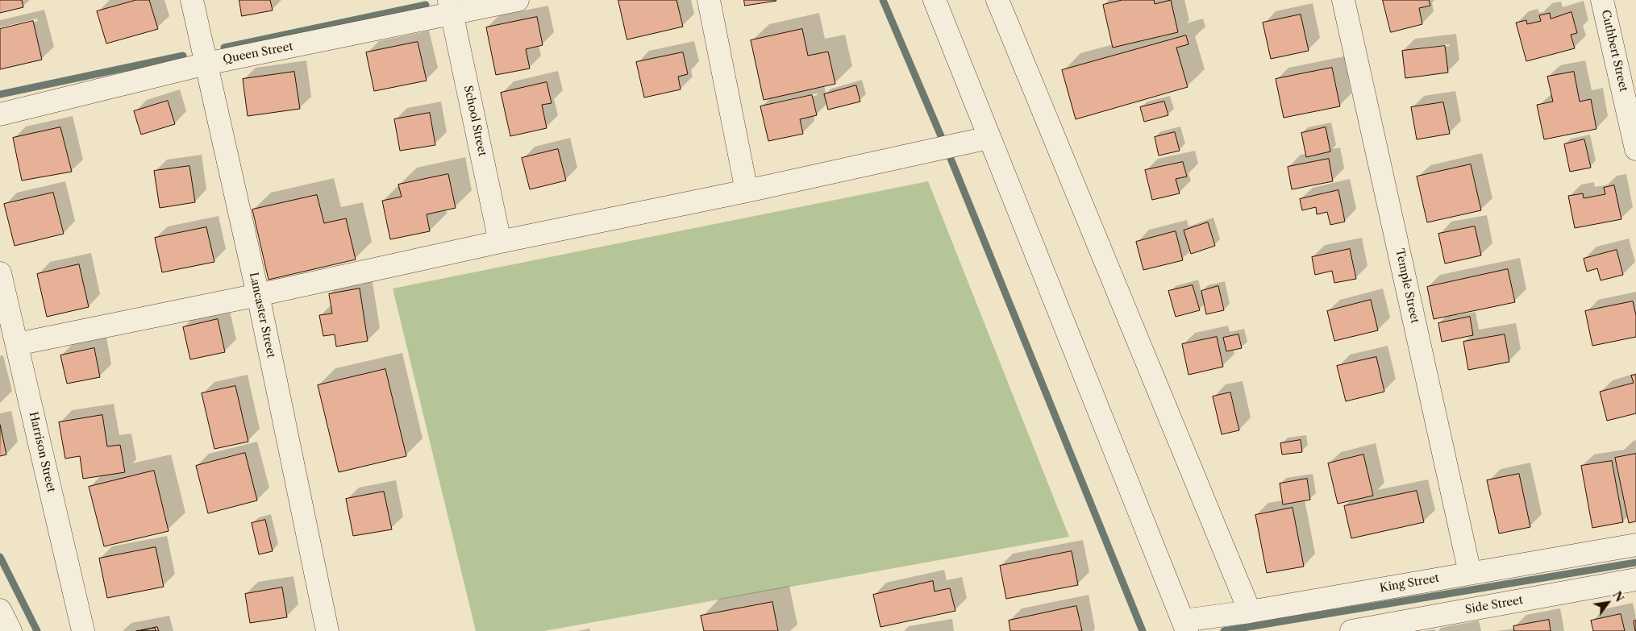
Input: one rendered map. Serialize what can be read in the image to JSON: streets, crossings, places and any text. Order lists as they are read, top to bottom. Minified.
{"streets":{"street":["Cuthbert Street","Queen Street","School Street","Temple Street","Lancaster Street","Harrison Street","King Street","Side Street"]},"crossings":[["Queen Street","School Street"],["Queen Street","Lancaster Street"],["Temple Street","King Street"]],"north":"top right"}
